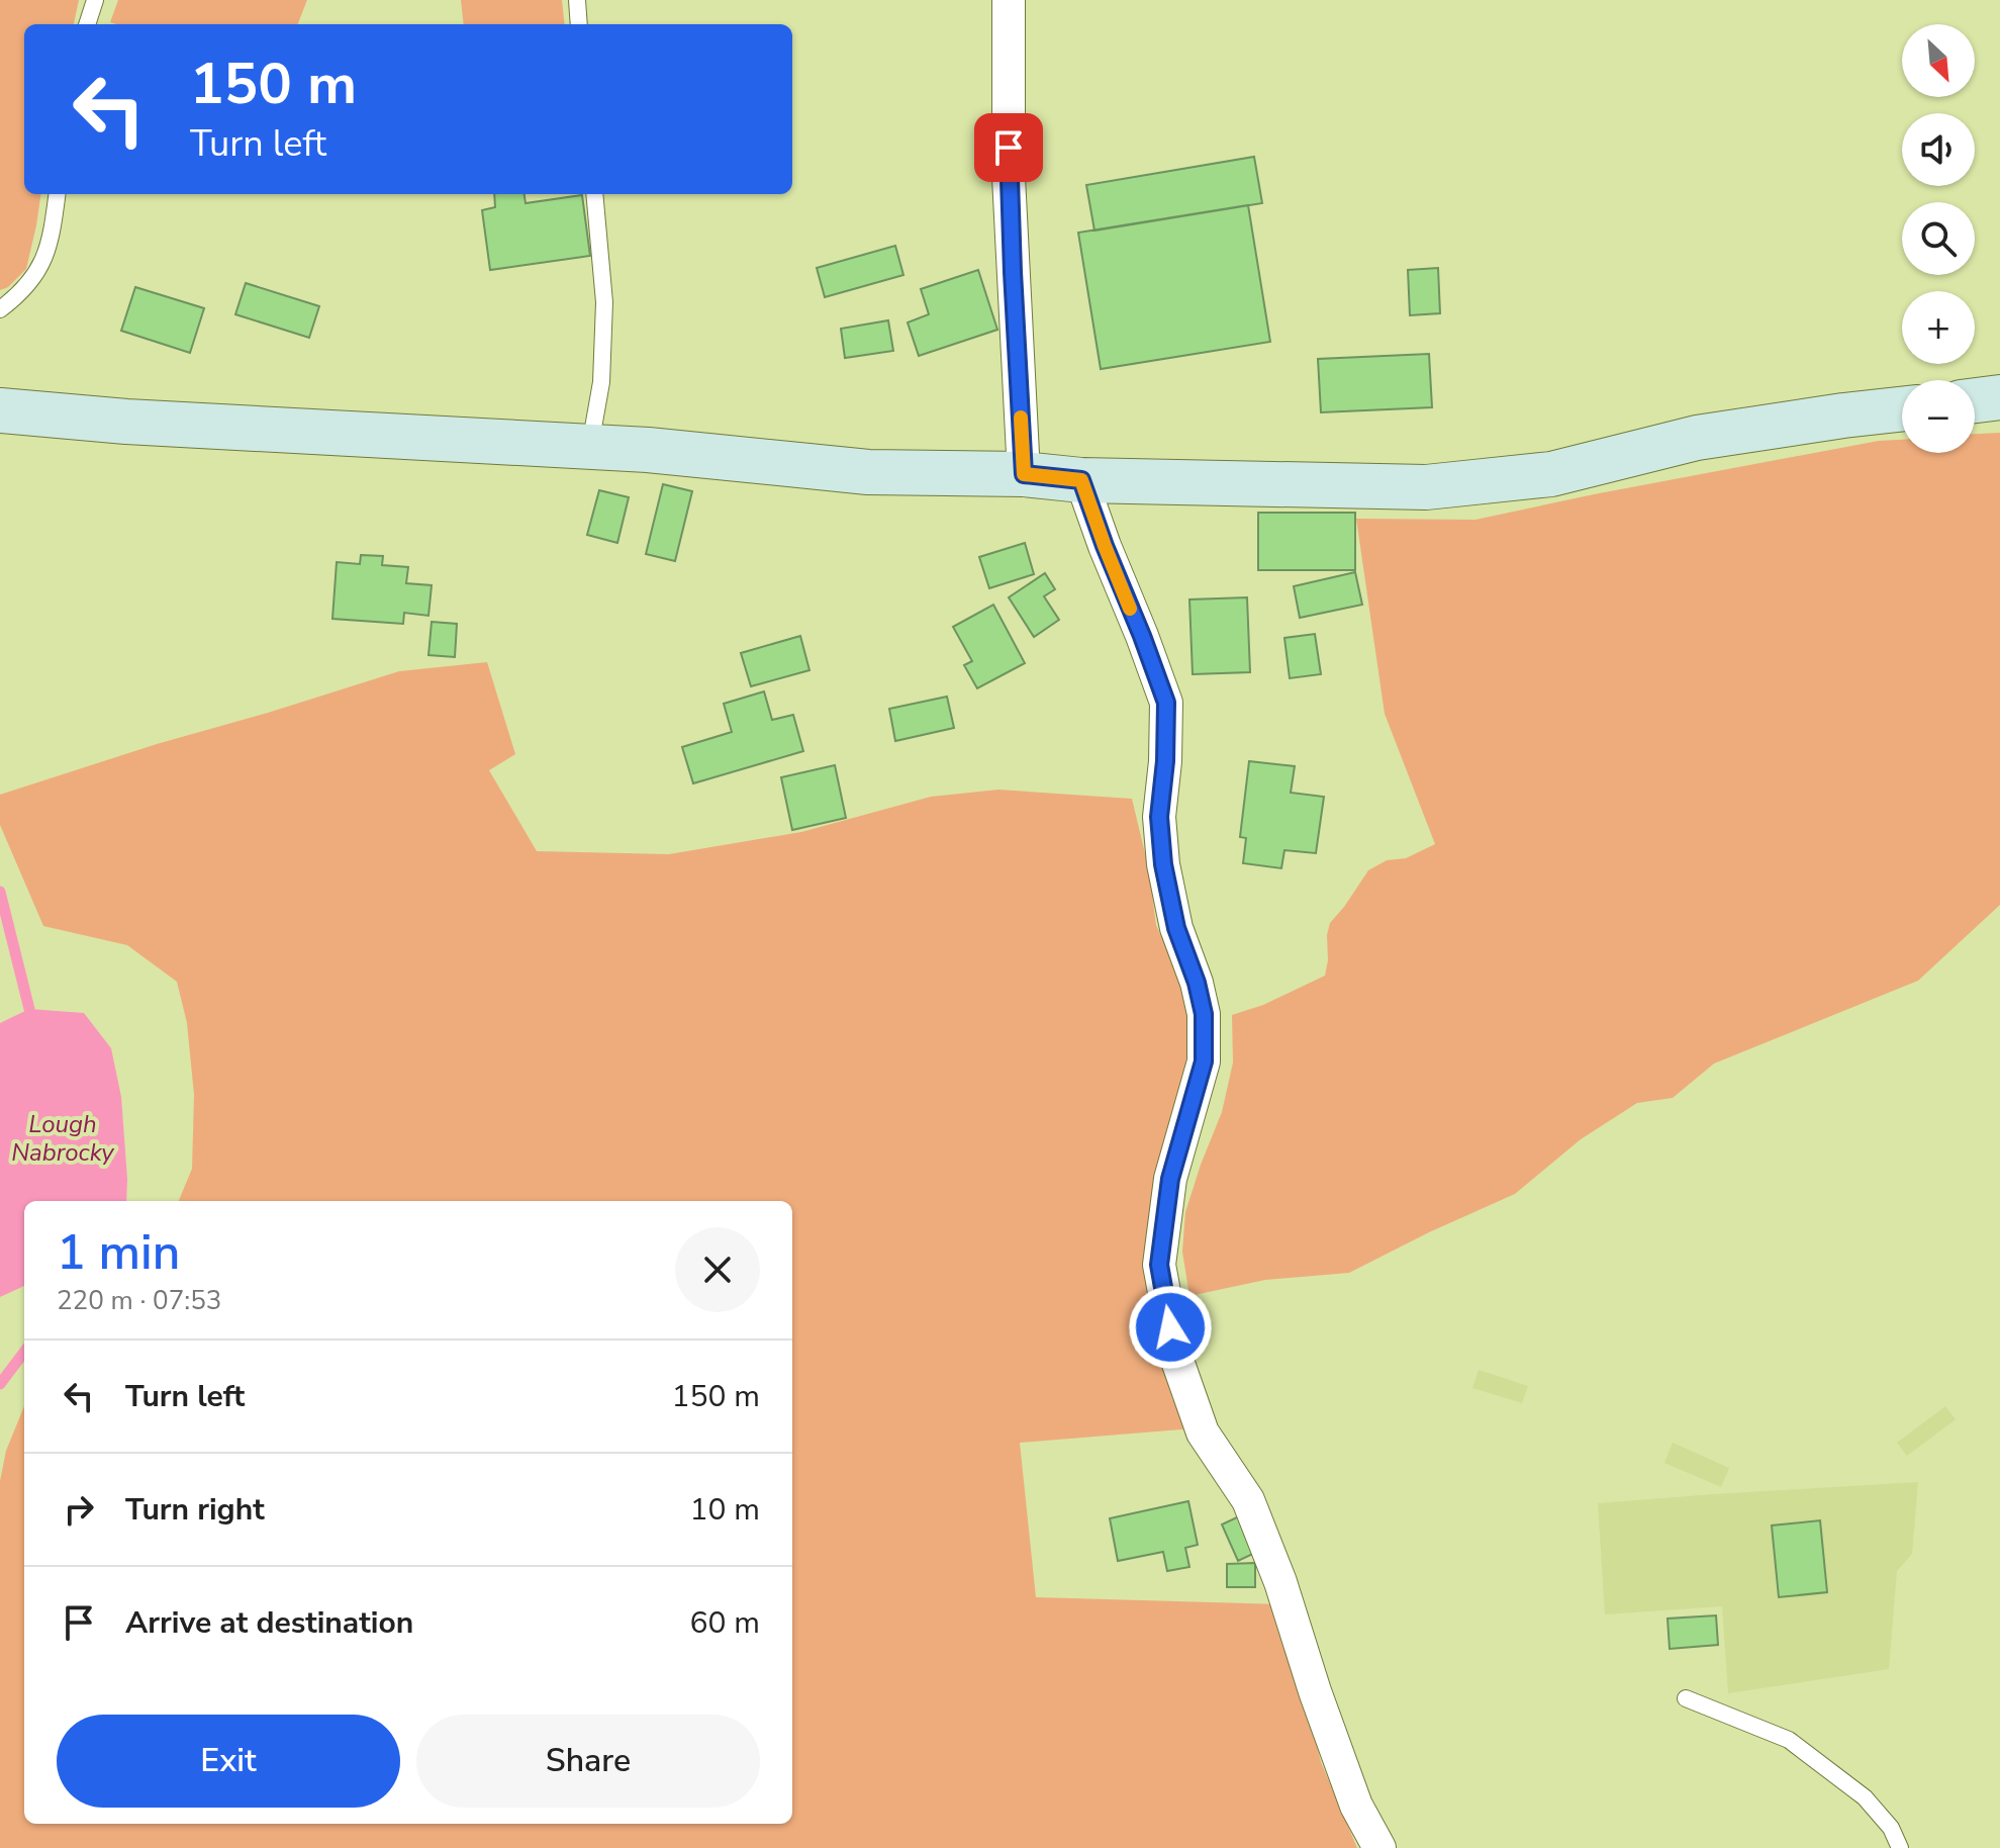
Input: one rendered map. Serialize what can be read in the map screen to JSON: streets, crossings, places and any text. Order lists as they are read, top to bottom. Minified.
{"water":["Lough Nabrocky"],"north":"bottom right","page":{"map_buttons":["+","−"],"turn":["150 m","Turn left"],"heading":["1 min","220 m · 07:53"],"list":[{"name":"Turn left","value":"150 m"},{"name":"Turn right","value":"10 m"},{"name":"Arrive at destination","value":"60 m"}],"buttons":["Exit","Share"]}}
